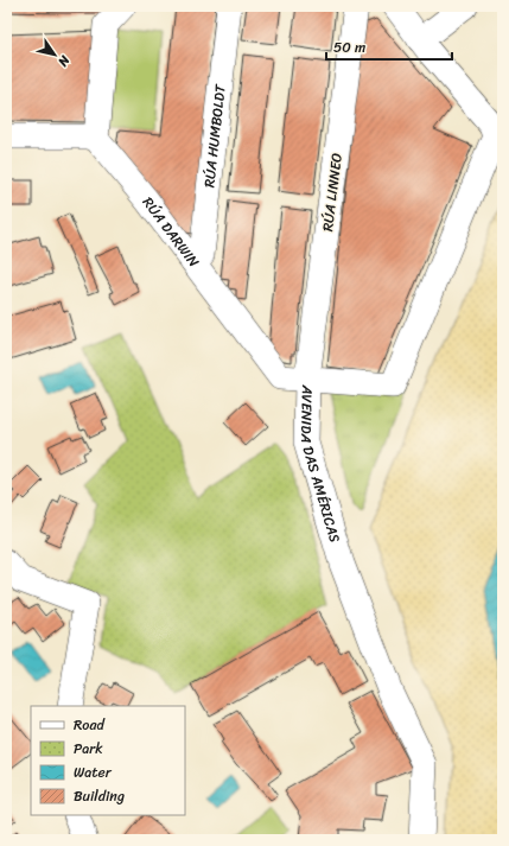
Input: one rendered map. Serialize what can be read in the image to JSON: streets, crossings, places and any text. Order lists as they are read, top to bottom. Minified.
{"streets":{"street":["RÚA HUMBOLDT","RÚA LINNEO","RÚA DARWIN","AVENIDA DAS AMÉRICAS"]},"crossings":[["RÚA HUMBOLDT","RÚA DARWIN"],["RÚA LINNEO","RÚA DARWIN"],["RÚA LINNEO","AVENIDA DAS AMÉRICAS"],["RÚA DARWIN","AVENIDA DAS AMÉRICAS"]],"legend":["Road","Park","Water","Building"],"scale_bar":"50 m","north":"bottom right"}
